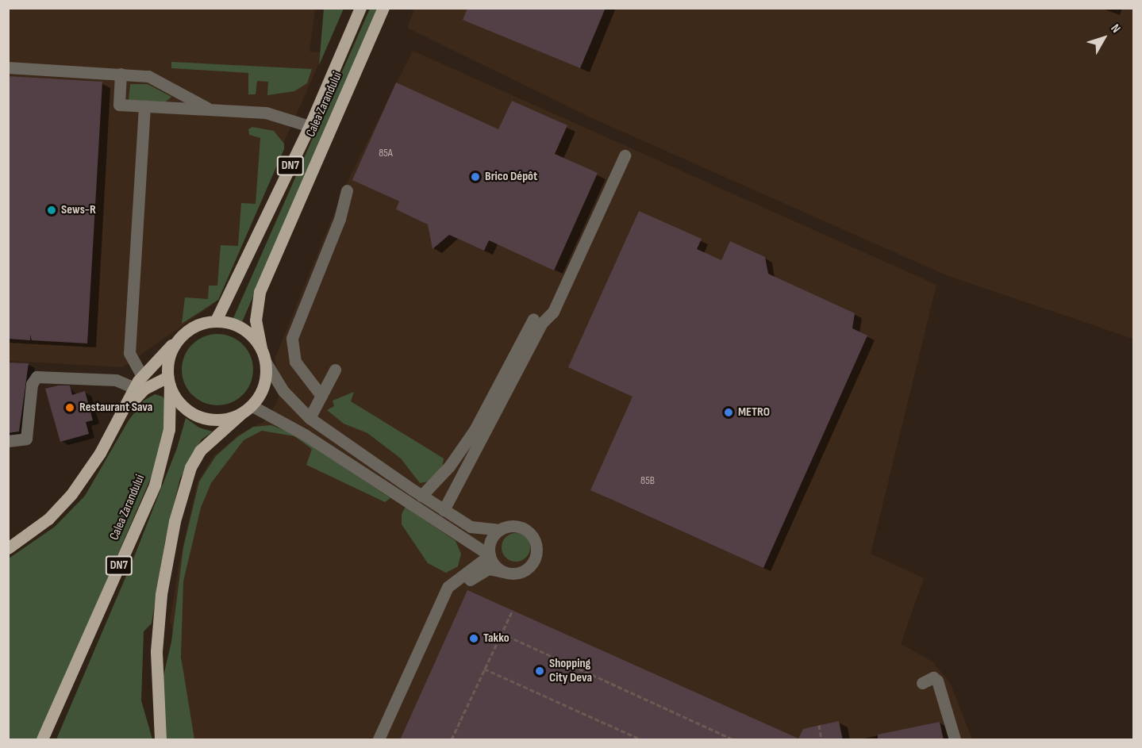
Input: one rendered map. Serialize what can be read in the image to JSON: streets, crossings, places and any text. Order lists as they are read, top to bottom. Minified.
{"streets":{"main road":["Calea Zarandului","DN7"]},"places":["Brico Dépôt","Sews-R","Restaurant Sava","METRO","Takko","Shopping City Deva"],"house_numbers":["85A","85B"],"north":"top right"}
